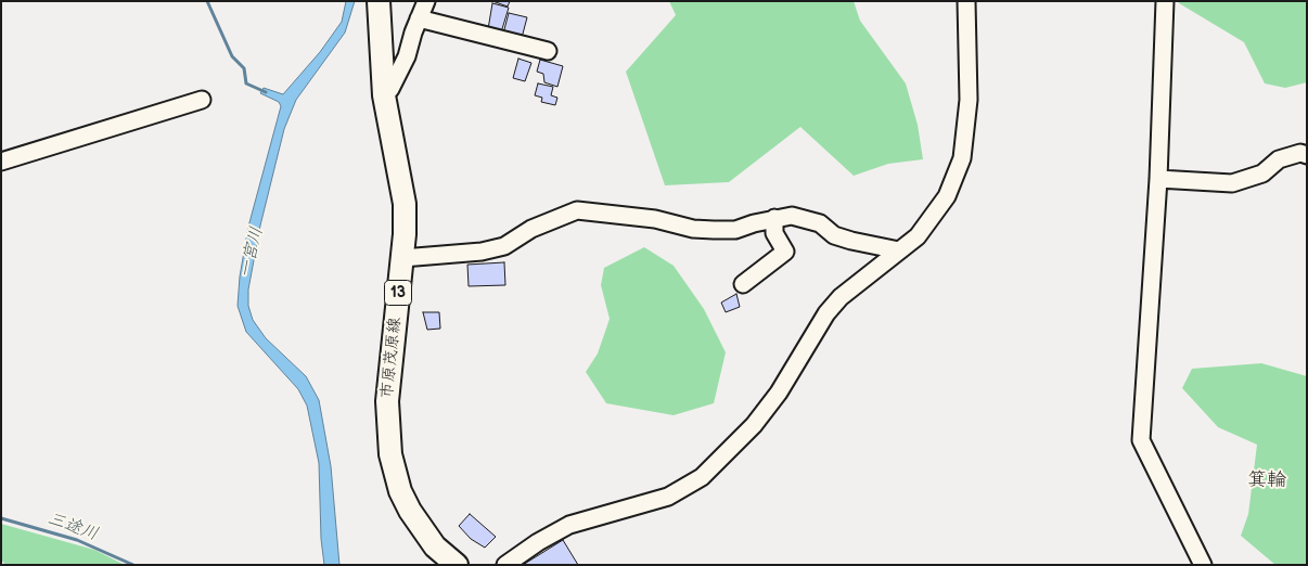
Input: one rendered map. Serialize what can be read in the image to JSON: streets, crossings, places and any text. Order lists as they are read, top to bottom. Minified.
{"streets":{"main road":["13","市原茂原線"]},"districts":["箕輪"],"water":["一宮川","三途川"]}
